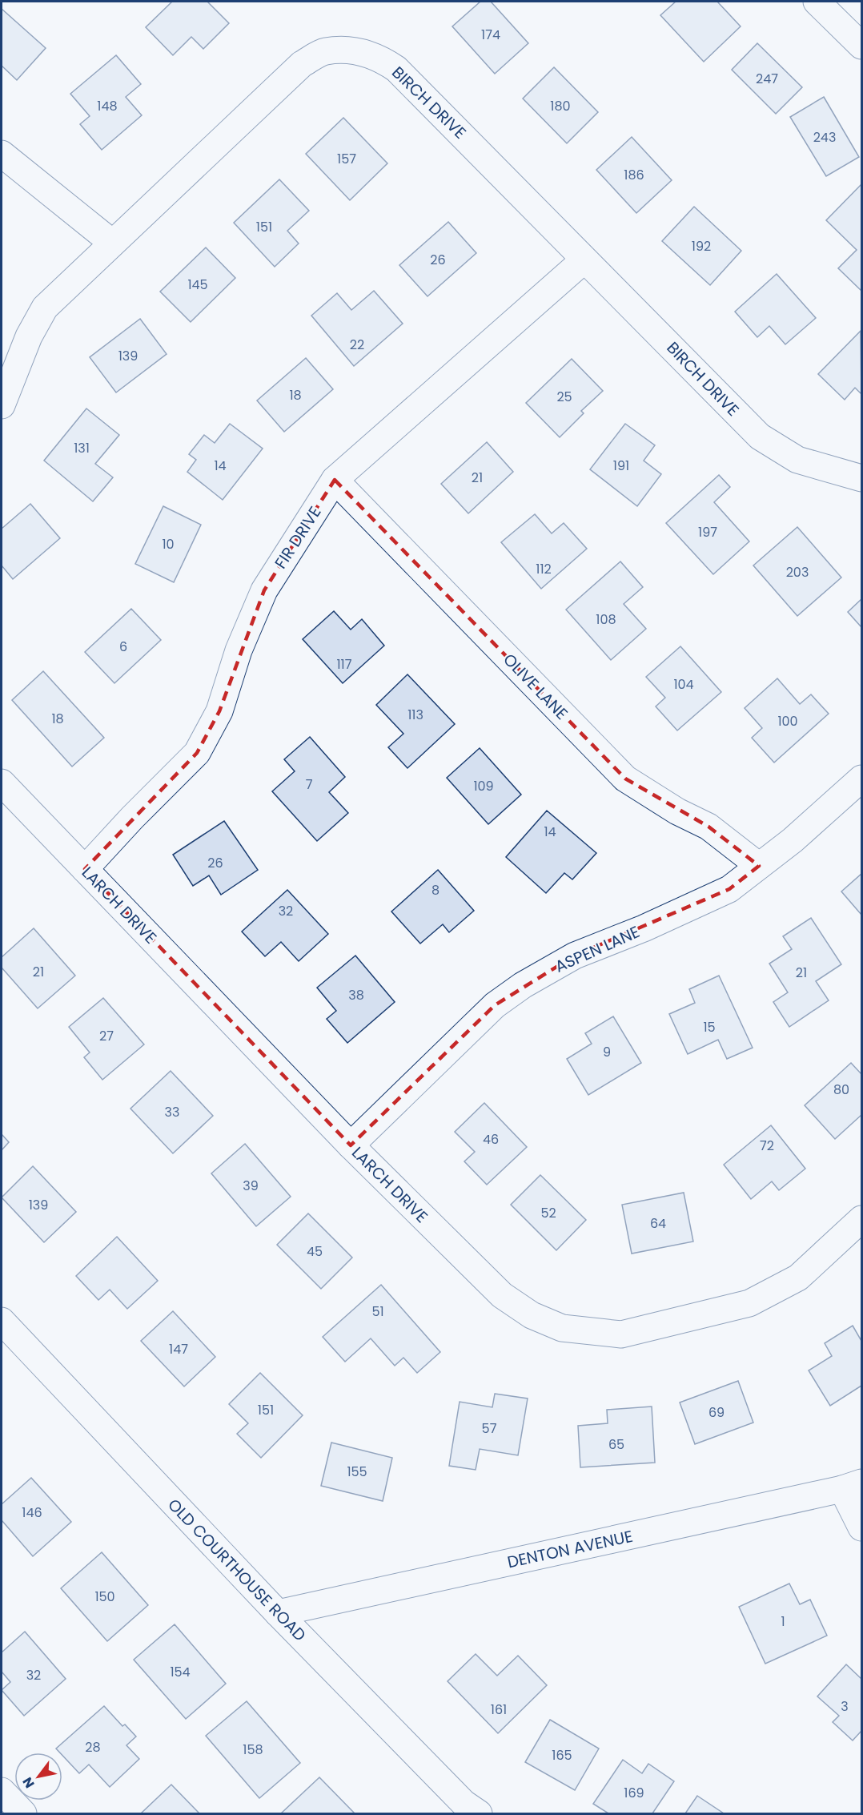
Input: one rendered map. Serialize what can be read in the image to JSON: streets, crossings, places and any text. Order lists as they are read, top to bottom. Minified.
{"streets":{"street":["BIRCH DRIVE","FIR DRIVE","OLIVE LANE","LARCH DRIVE","ASPEN LANE","DENTON AVENUE","OLD COURTHOUSE ROAD"]},"crossings":[["BIRCH DRIVE","FIR DRIVE"],["FIR DRIVE","OLIVE LANE"],["FIR DRIVE","LARCH DRIVE"],["OLIVE LANE","ASPEN LANE"],["LARCH DRIVE","ASPEN LANE"],["DENTON AVENUE","OLD COURTHOUSE ROAD"]],"house_numbers":["174","247","148","180","243","157","186","151","192","26","145","22","139","18","25","131","14","191","21","197","10","112","203","108","6","117","104","113","18","100","7","109","14","26","8","32","21","21","38","15","27","9","80","33","46","72","39","139","52","64","45","51","147","151","69","57","65","155","146","150","1","154","32","3","161","28","158","165","169"],"north":"bottom left"}
